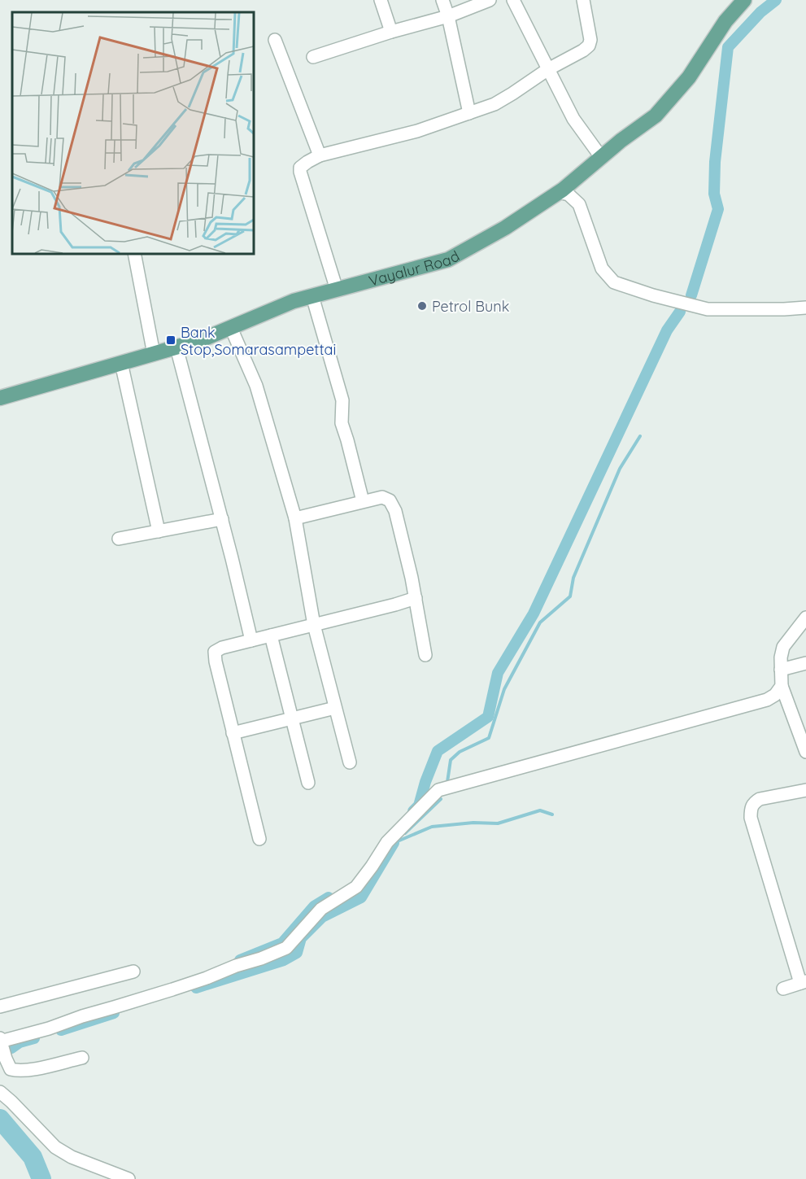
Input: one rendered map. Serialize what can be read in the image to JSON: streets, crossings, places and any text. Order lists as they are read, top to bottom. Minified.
{"streets":{"main road":["Vayalur Road"]},"places":{"other":["Petrol Bunk"],"transit":["Bank Stop,Somarasampettai"]}}
